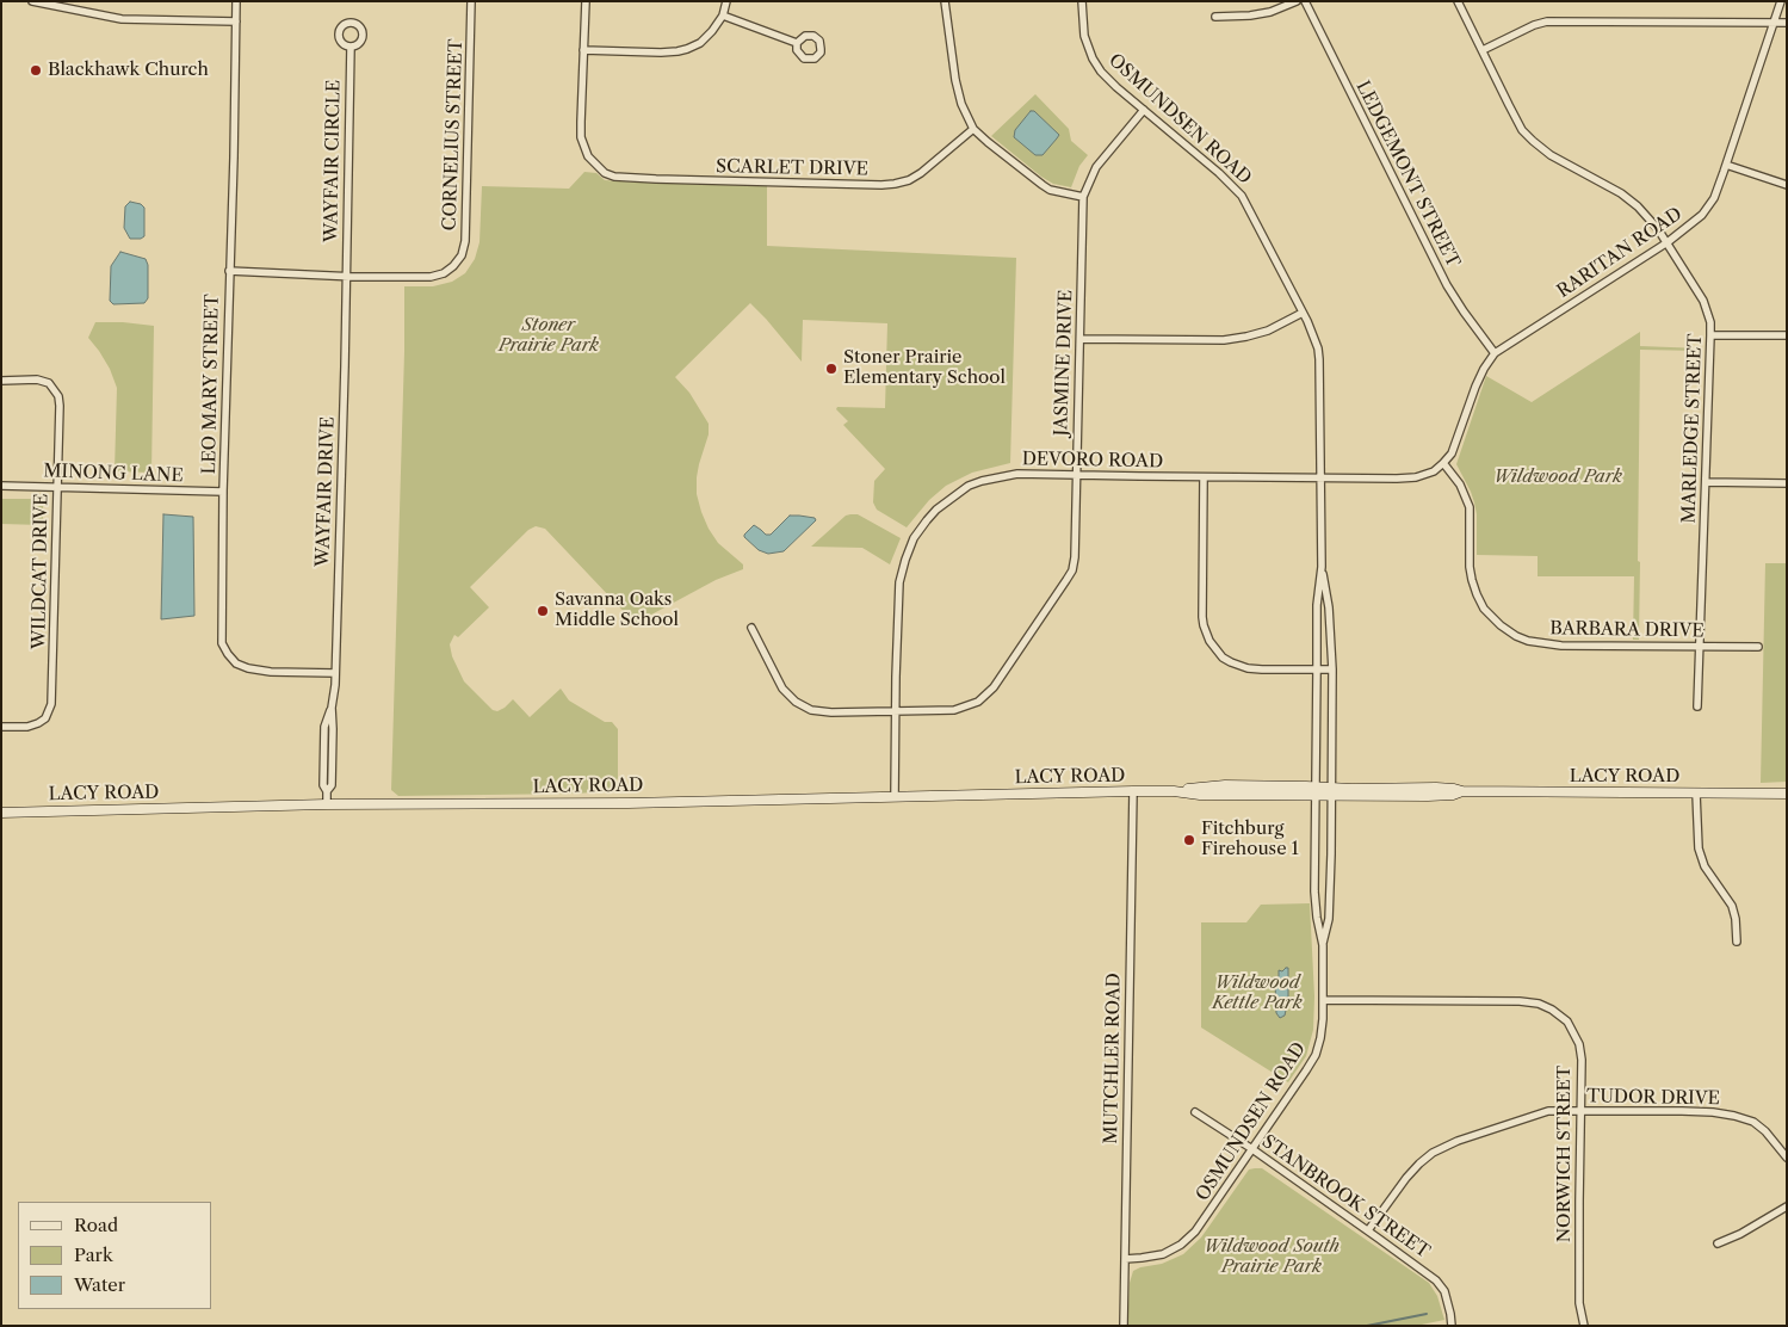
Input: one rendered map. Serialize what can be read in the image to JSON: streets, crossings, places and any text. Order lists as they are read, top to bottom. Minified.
{"streets":{"street":["OSMUNDSEN ROAD","CORNELIUS STREET","WAYFAIR CIRCLE","SCARLET DRIVE","LEDGEMONT STREET","RARITAN ROAD","JASMINE DRIVE","LEO MARY STREET","MARLEDGE STREET","DEVORO ROAD","MINONG LANE","WAYFAIR DRIVE","WILDCAT DRIVE","BARBARA DRIVE","LACY ROAD","MUTCHLER ROAD","TUDOR DRIVE","NORWICH STREET","STANBROOK STREET"]},"crossings":[["OSMUNDSEN ROAD","JASMINE DRIVE"],["OSMUNDSEN ROAD","DEVORO ROAD"],["OSMUNDSEN ROAD","LACY ROAD"],["OSMUNDSEN ROAD","MUTCHLER ROAD"],["OSMUNDSEN ROAD","NORWICH STREET"],["OSMUNDSEN ROAD","STANBROOK STREET"],["CORNELIUS STREET","WAYFAIR CIRCLE"],["CORNELIUS STREET","WAYFAIR DRIVE"],["WAYFAIR CIRCLE","WAYFAIR DRIVE"],["LEDGEMONT STREET","RARITAN ROAD"],["RARITAN ROAD","MARLEDGE STREET"],["RARITAN ROAD","DEVORO ROAD"],["RARITAN ROAD","BARBARA DRIVE"],["JASMINE DRIVE","DEVORO ROAD"],["LEO MARY STREET","MINONG LANE"],["LEO MARY STREET","WAYFAIR DRIVE"],["MARLEDGE STREET","BARBARA DRIVE"],["DEVORO ROAD","BARBARA DRIVE"],["DEVORO ROAD","LACY ROAD"],["MINONG LANE","WILDCAT DRIVE"],["WAYFAIR DRIVE","LACY ROAD"],["LACY ROAD","MUTCHLER ROAD"],["TUDOR DRIVE","NORWICH STREET"],["TUDOR DRIVE","STANBROOK STREET"]],"parks":["Stoner Prairie Park","Wildwood Park","Wildwood Kettle Park","Wildwood South Prairie Park"],"places":["Blackhawk Church","Stoner Prairie Elementary School","Savanna Oaks Middle School","Fitchburg Firehouse 1"],"legend":["Road","Park","Water"]}
